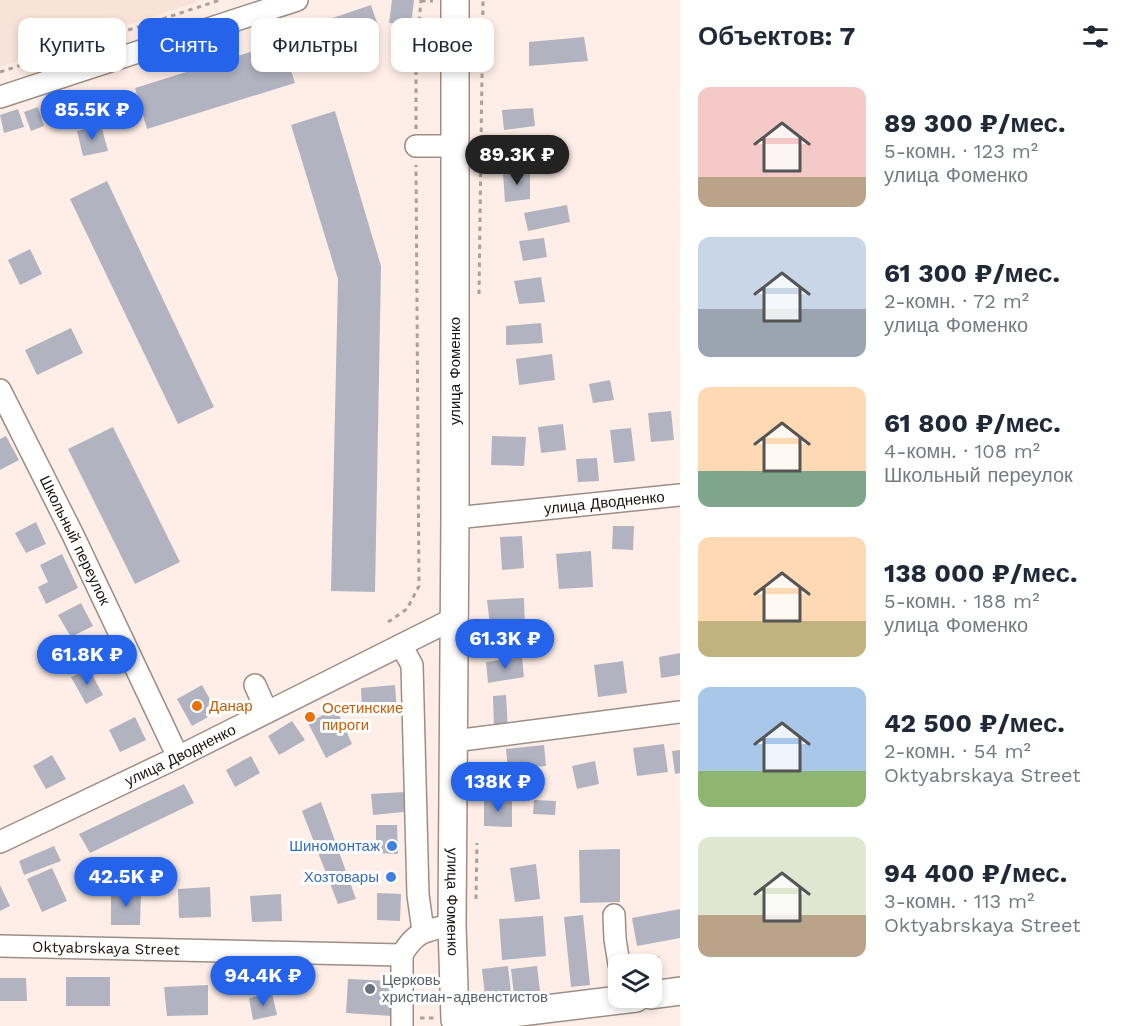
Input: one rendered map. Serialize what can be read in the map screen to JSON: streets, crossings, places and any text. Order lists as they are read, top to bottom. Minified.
{"streets":{"main road":["улица Фоменко"],"street":["улица Дводненко","Школьный переулок","Oktyabrskaya Street"]},"crossings":[["улица Фоменко","улица Дводненко"],["улица Дводненко","Школьный переулок"]],"places":["Данар","Осетинские пироги","Шиномонтаж","Хозтовары","Церковь христиан-адвенстистов"],"page":{"heading":"Объектов: 7","chip":["Купить","Снять","Фильтры","Новое"],"list":[{"name":"89 300 ₽/мес.","note":"5-комн. · 123 m² · улица Фоменко"},{"name":"61 300 ₽/мес.","note":"2-комн. · 72 m² · улица Фоменко"},{"name":"61 800 ₽/мес.","note":"4-комн. · 108 m² · Школьный переулок"},{"name":"138 000 ₽/мес.","note":"5-комн. · 188 m² · улица Фоменко"},{"name":"42 500 ₽/мес.","note":"2-комн. · 54 m² · Oktyabrskaya Street"},{"name":"94 400 ₽/мес.","note":"3-комн. · 113 m² · Oktyabrskaya Street"}],"price":["85.5K ₽","89.3K ₽","61.3K ₽","61.8K ₽","138K ₽","42.5K ₽","94.4K ₽"]}}
